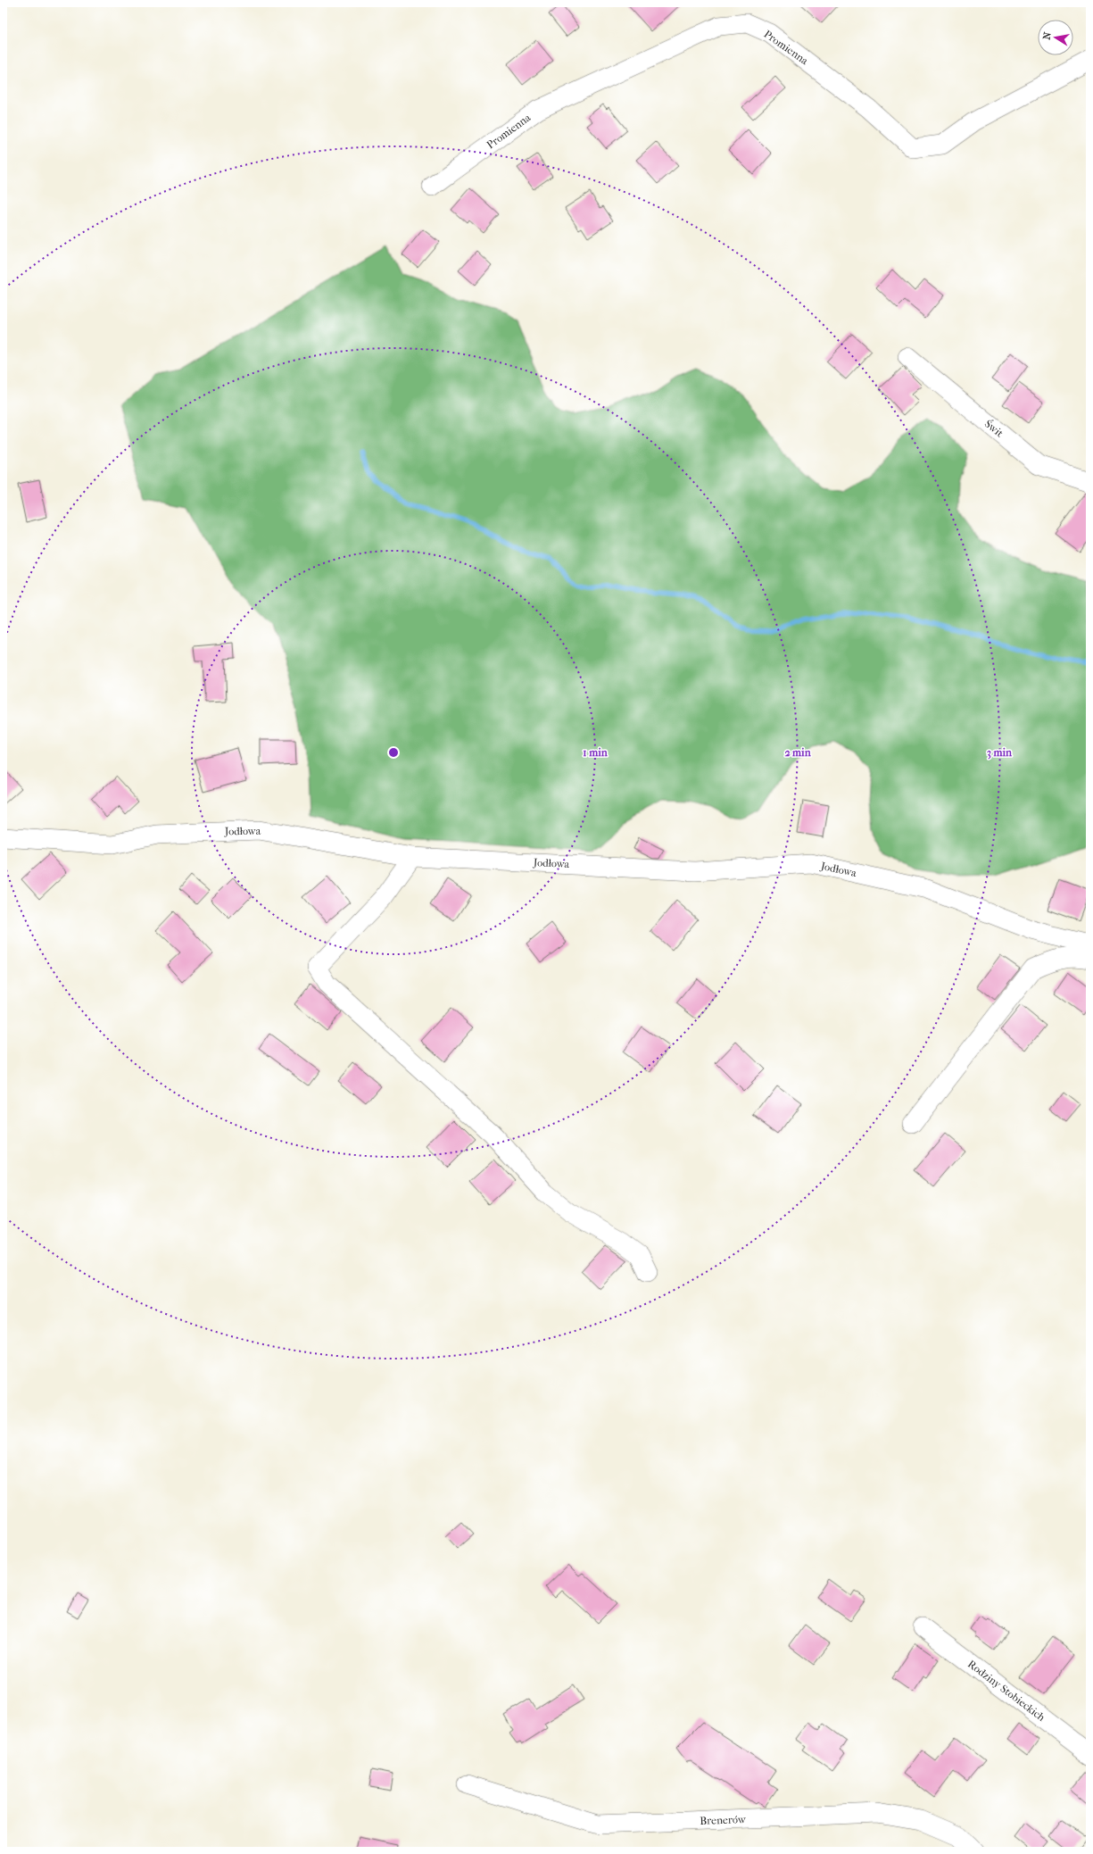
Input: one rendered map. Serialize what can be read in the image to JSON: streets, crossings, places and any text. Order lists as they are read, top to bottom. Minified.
{"streets":{"street":["Promienna","Świt","Jodłowa","Rodziny Stobieckich","Brenerów"]},"north":"left","rings":["1 min","2 min","3 min"]}
